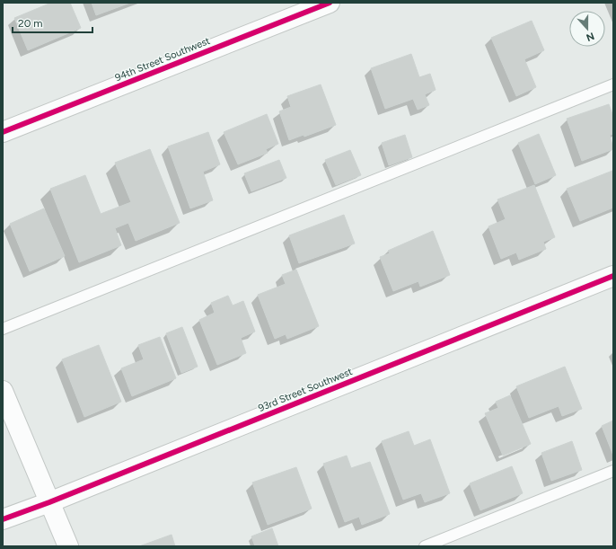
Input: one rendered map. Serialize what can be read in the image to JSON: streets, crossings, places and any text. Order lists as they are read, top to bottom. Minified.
{"streets":{"street":["94th Street Southwest","93rd Street Southwest"]},"scale_bar":"20 m","north":"bottom"}
